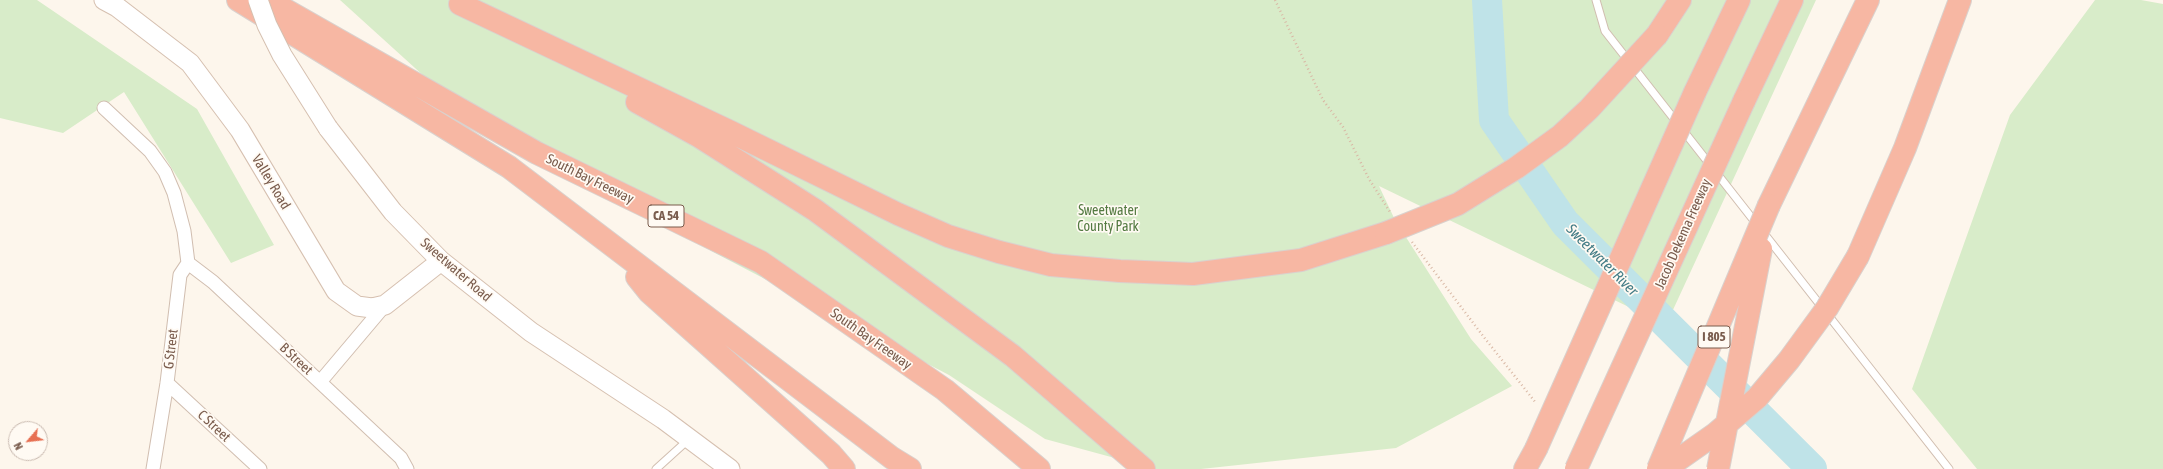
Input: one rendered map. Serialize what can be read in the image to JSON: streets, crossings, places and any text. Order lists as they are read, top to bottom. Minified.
{"streets":{"highway":["South Bay Freeway","CA 54","Jacob Dekema Freeway","I 805"],"main road":["Valley Road","Sweetwater Road"],"street":["G Street","B Street","C Street"]},"crossings":[["G Street","B Street"],["G Street","C Street"]],"water":["Sweetwater River"],"parks":["Sweetwater County Park"],"north":"bottom left"}
